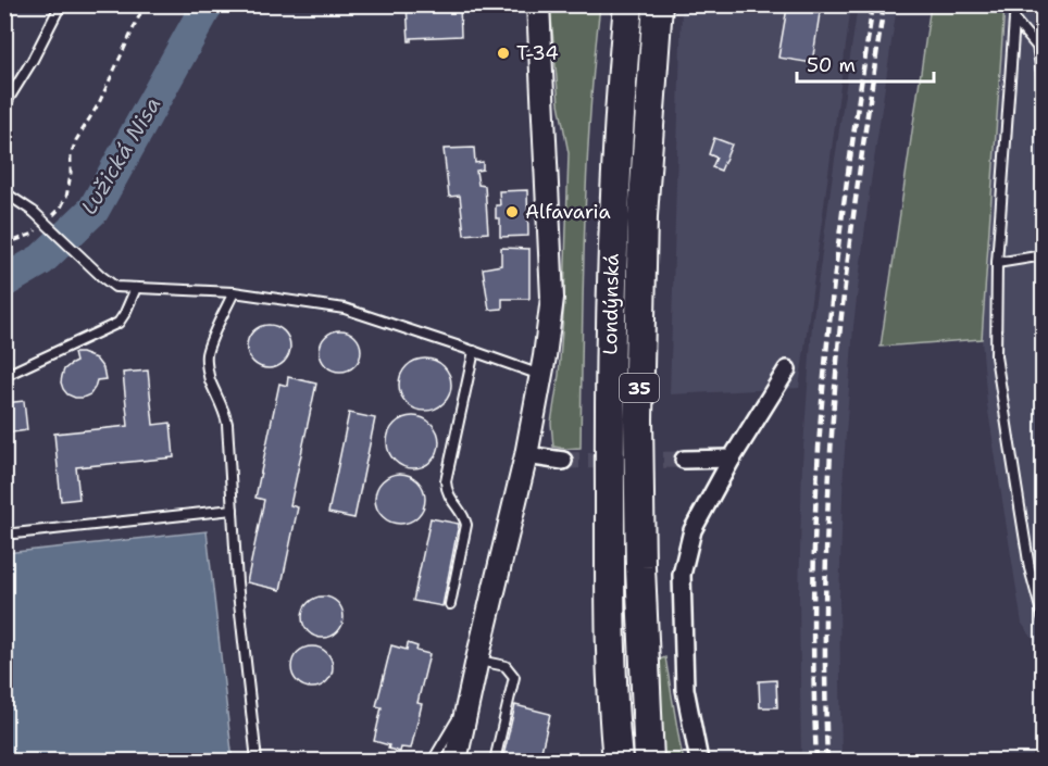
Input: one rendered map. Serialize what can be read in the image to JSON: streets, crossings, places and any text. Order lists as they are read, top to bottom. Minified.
{"streets":{"highway":["Londýnská","35"]},"water":["Lužická Nisa"],"places":["T-34","Alfavaria"],"scale_bar":"50 m"}
